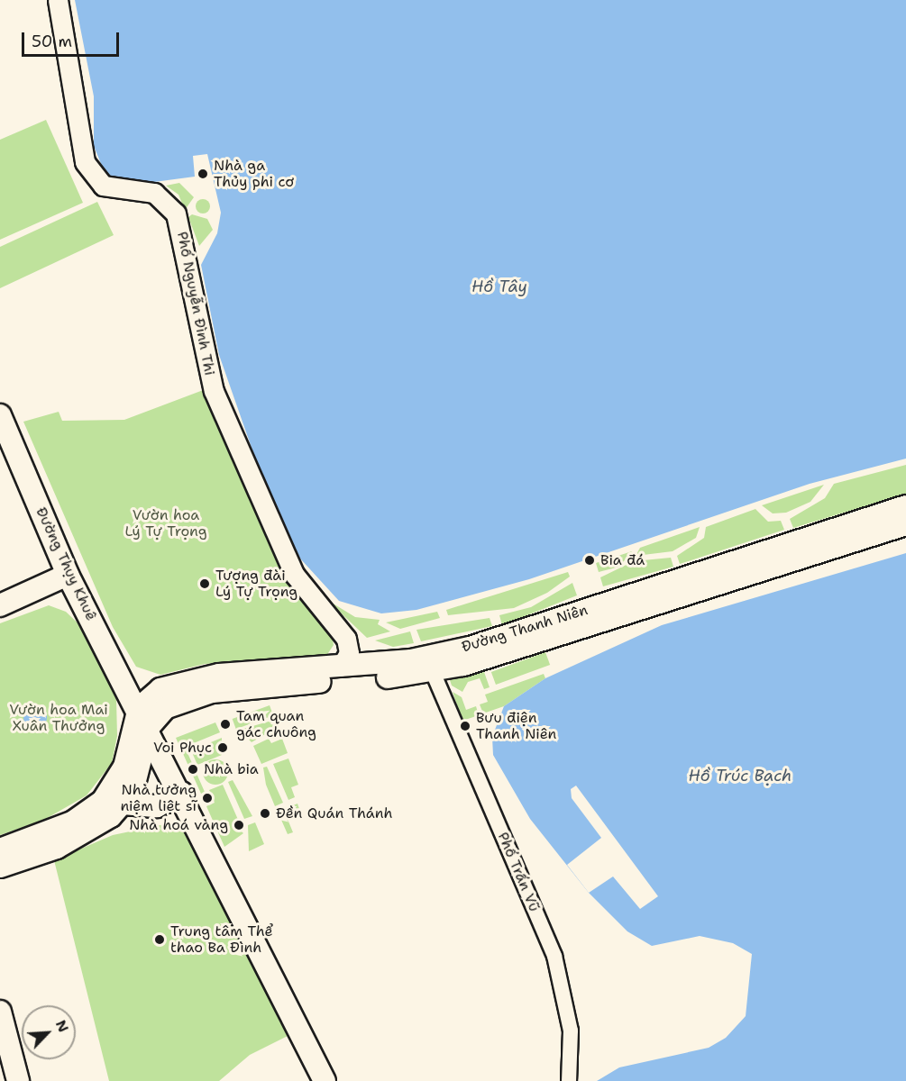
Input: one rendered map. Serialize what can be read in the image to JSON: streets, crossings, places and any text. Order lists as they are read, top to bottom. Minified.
{"streets":{"main road":["Đường Thụy Khuê","Đường Thanh Niên"],"street":["Phố Nguyễn Đình Thi","Phố Trấn Vũ"]},"crossings":[["Phố Nguyễn Đình Thi","Đường Thanh Niên"],["Đường Thụy Khuê","Đường Thanh Niên"],["Đường Thanh Niên","Phố Trấn Vũ"]],"water":["Hồ Tây","Hồ Trúc Bạch"],"parks":["Vườn hoa Lý Tự Trọng","Vườn hoa Mai Xuân Thưởng"],"places":["Nhà ga Thủy phi cơ","Bia đá","Tượng đài Lý Tự Trọng","Tam quan gác chuông","Bưu điện Thanh Niên","Voi Phục","Nhà bia","Nhà tưởng niệm liệt sĩ","Đền Quán Thánh","Nhà hoá vàng","Trung tâm Thể thao Ba Đình"],"scale_bar":"50 m","north":"top right"}
